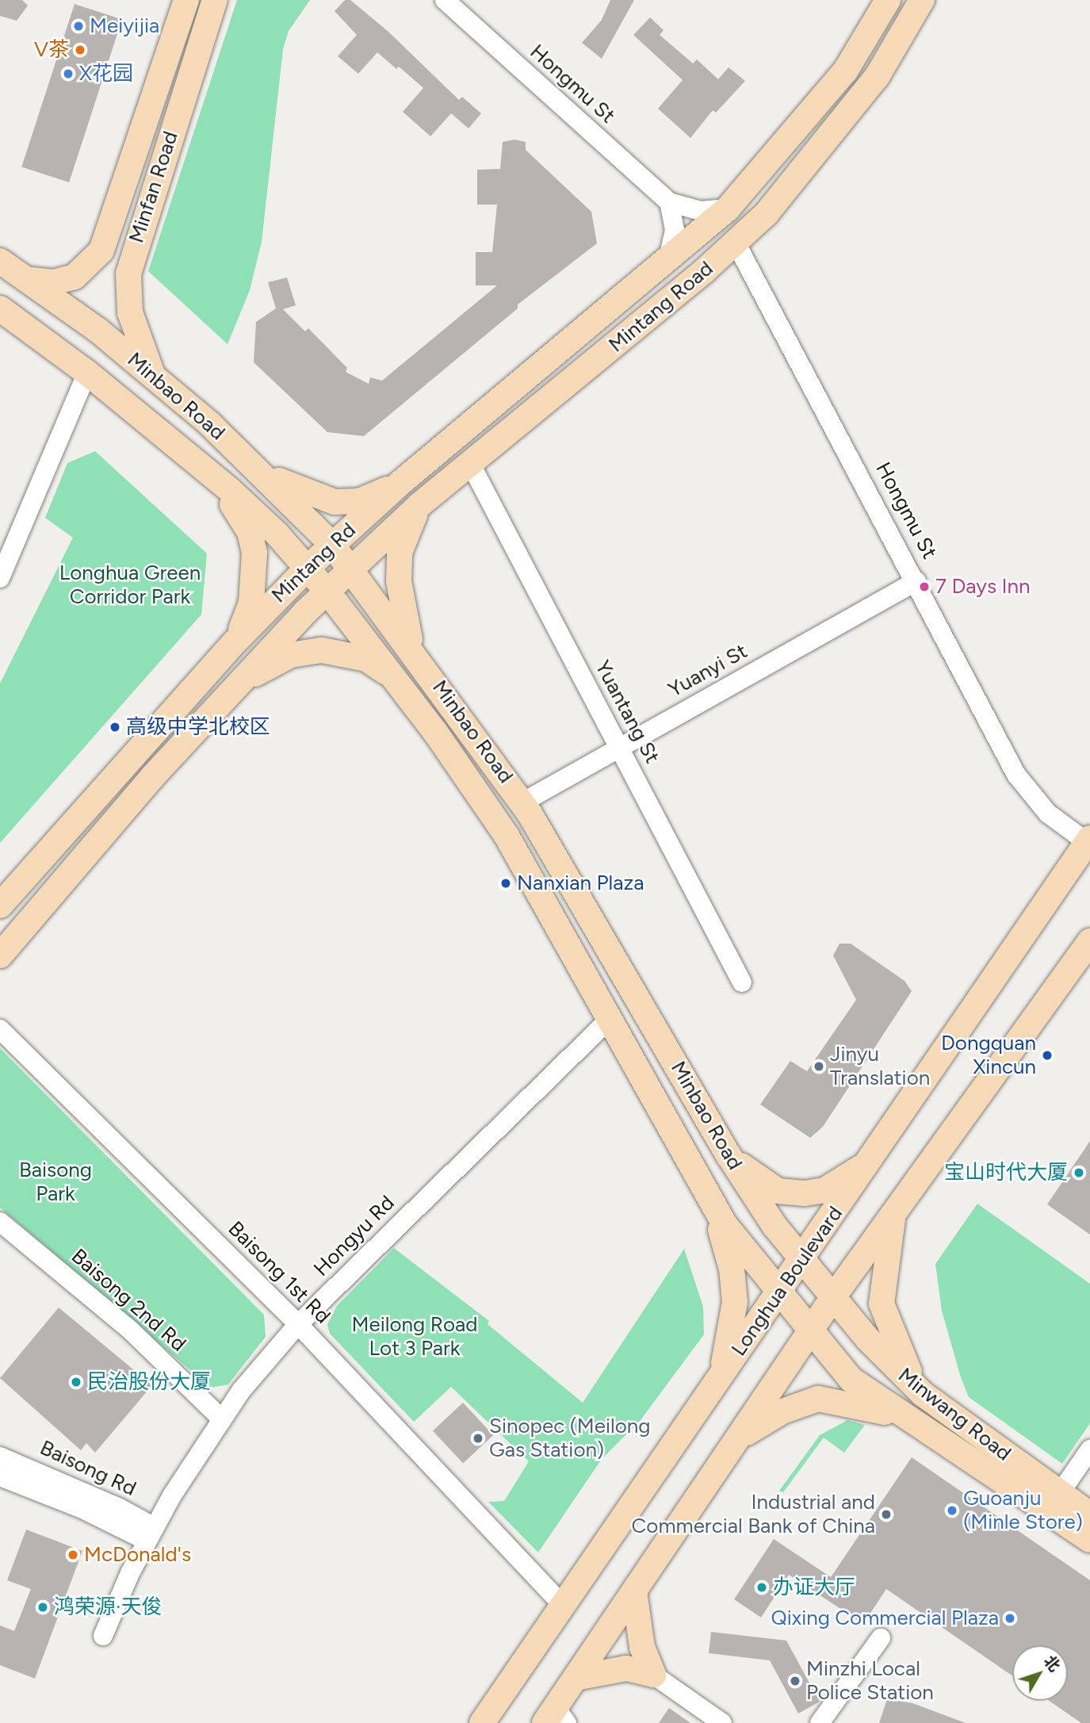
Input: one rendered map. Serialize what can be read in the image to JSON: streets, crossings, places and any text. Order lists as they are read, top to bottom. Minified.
{"streets":{"main road":["Minfan Road","Mintang Road","Minbao Road","Mintang Rd","Longhua Boulevard","Minwang Road"],"street":["Hongmu St","Yuanyi St","Yuantang St","Hongyu Rd","Baisong 1st Rd","Baisong 2nd Rd","Baisong Rd"]},"crossings":[["Hongmu St","Mintang Road"],["Hongmu St","Yuanyi St"],["Hongmu St","Longhua Boulevard"],["Minfan Road","Minbao Road"],["Mintang Road","Minbao Road"],["Mintang Road","Mintang Rd"],["Mintang Road","Yuantang St"],["Minbao Road","Mintang Rd"],["Minbao Road","Yuanyi St"],["Minbao Road","Hongyu Rd"],["Minbao Road","Longhua Boulevard"],["Minbao Road","Minwang Road"],["Yuanyi St","Yuantang St"],["Hongyu Rd","Baisong 1st Rd"],["Hongyu Rd","Baisong 2nd Rd"],["Hongyu Rd","Baisong Rd"],["Baisong 1st Rd","Longhua Boulevard"]],"parks":["Longhua Green Corridor Park","Baisong Park","Meilong Road Lot 3 Park"],"places":["Meiyijia","V茶","X花园","7 Days Inn","高级中学北校区","Nanxian Plaza","Dongquan Xincun","Jinyu Translation","宝山时代大厦","民治股份大厦","Sinopec (Meilong Gas Station)","Guoanju (Minle Store)","Industrial and Commercial Bank of China","McDonald's","办证大厅","鸿荣源·天俊","Qixing Commercial Plaza","Minzhi Local Police Station"],"north":"top right"}
